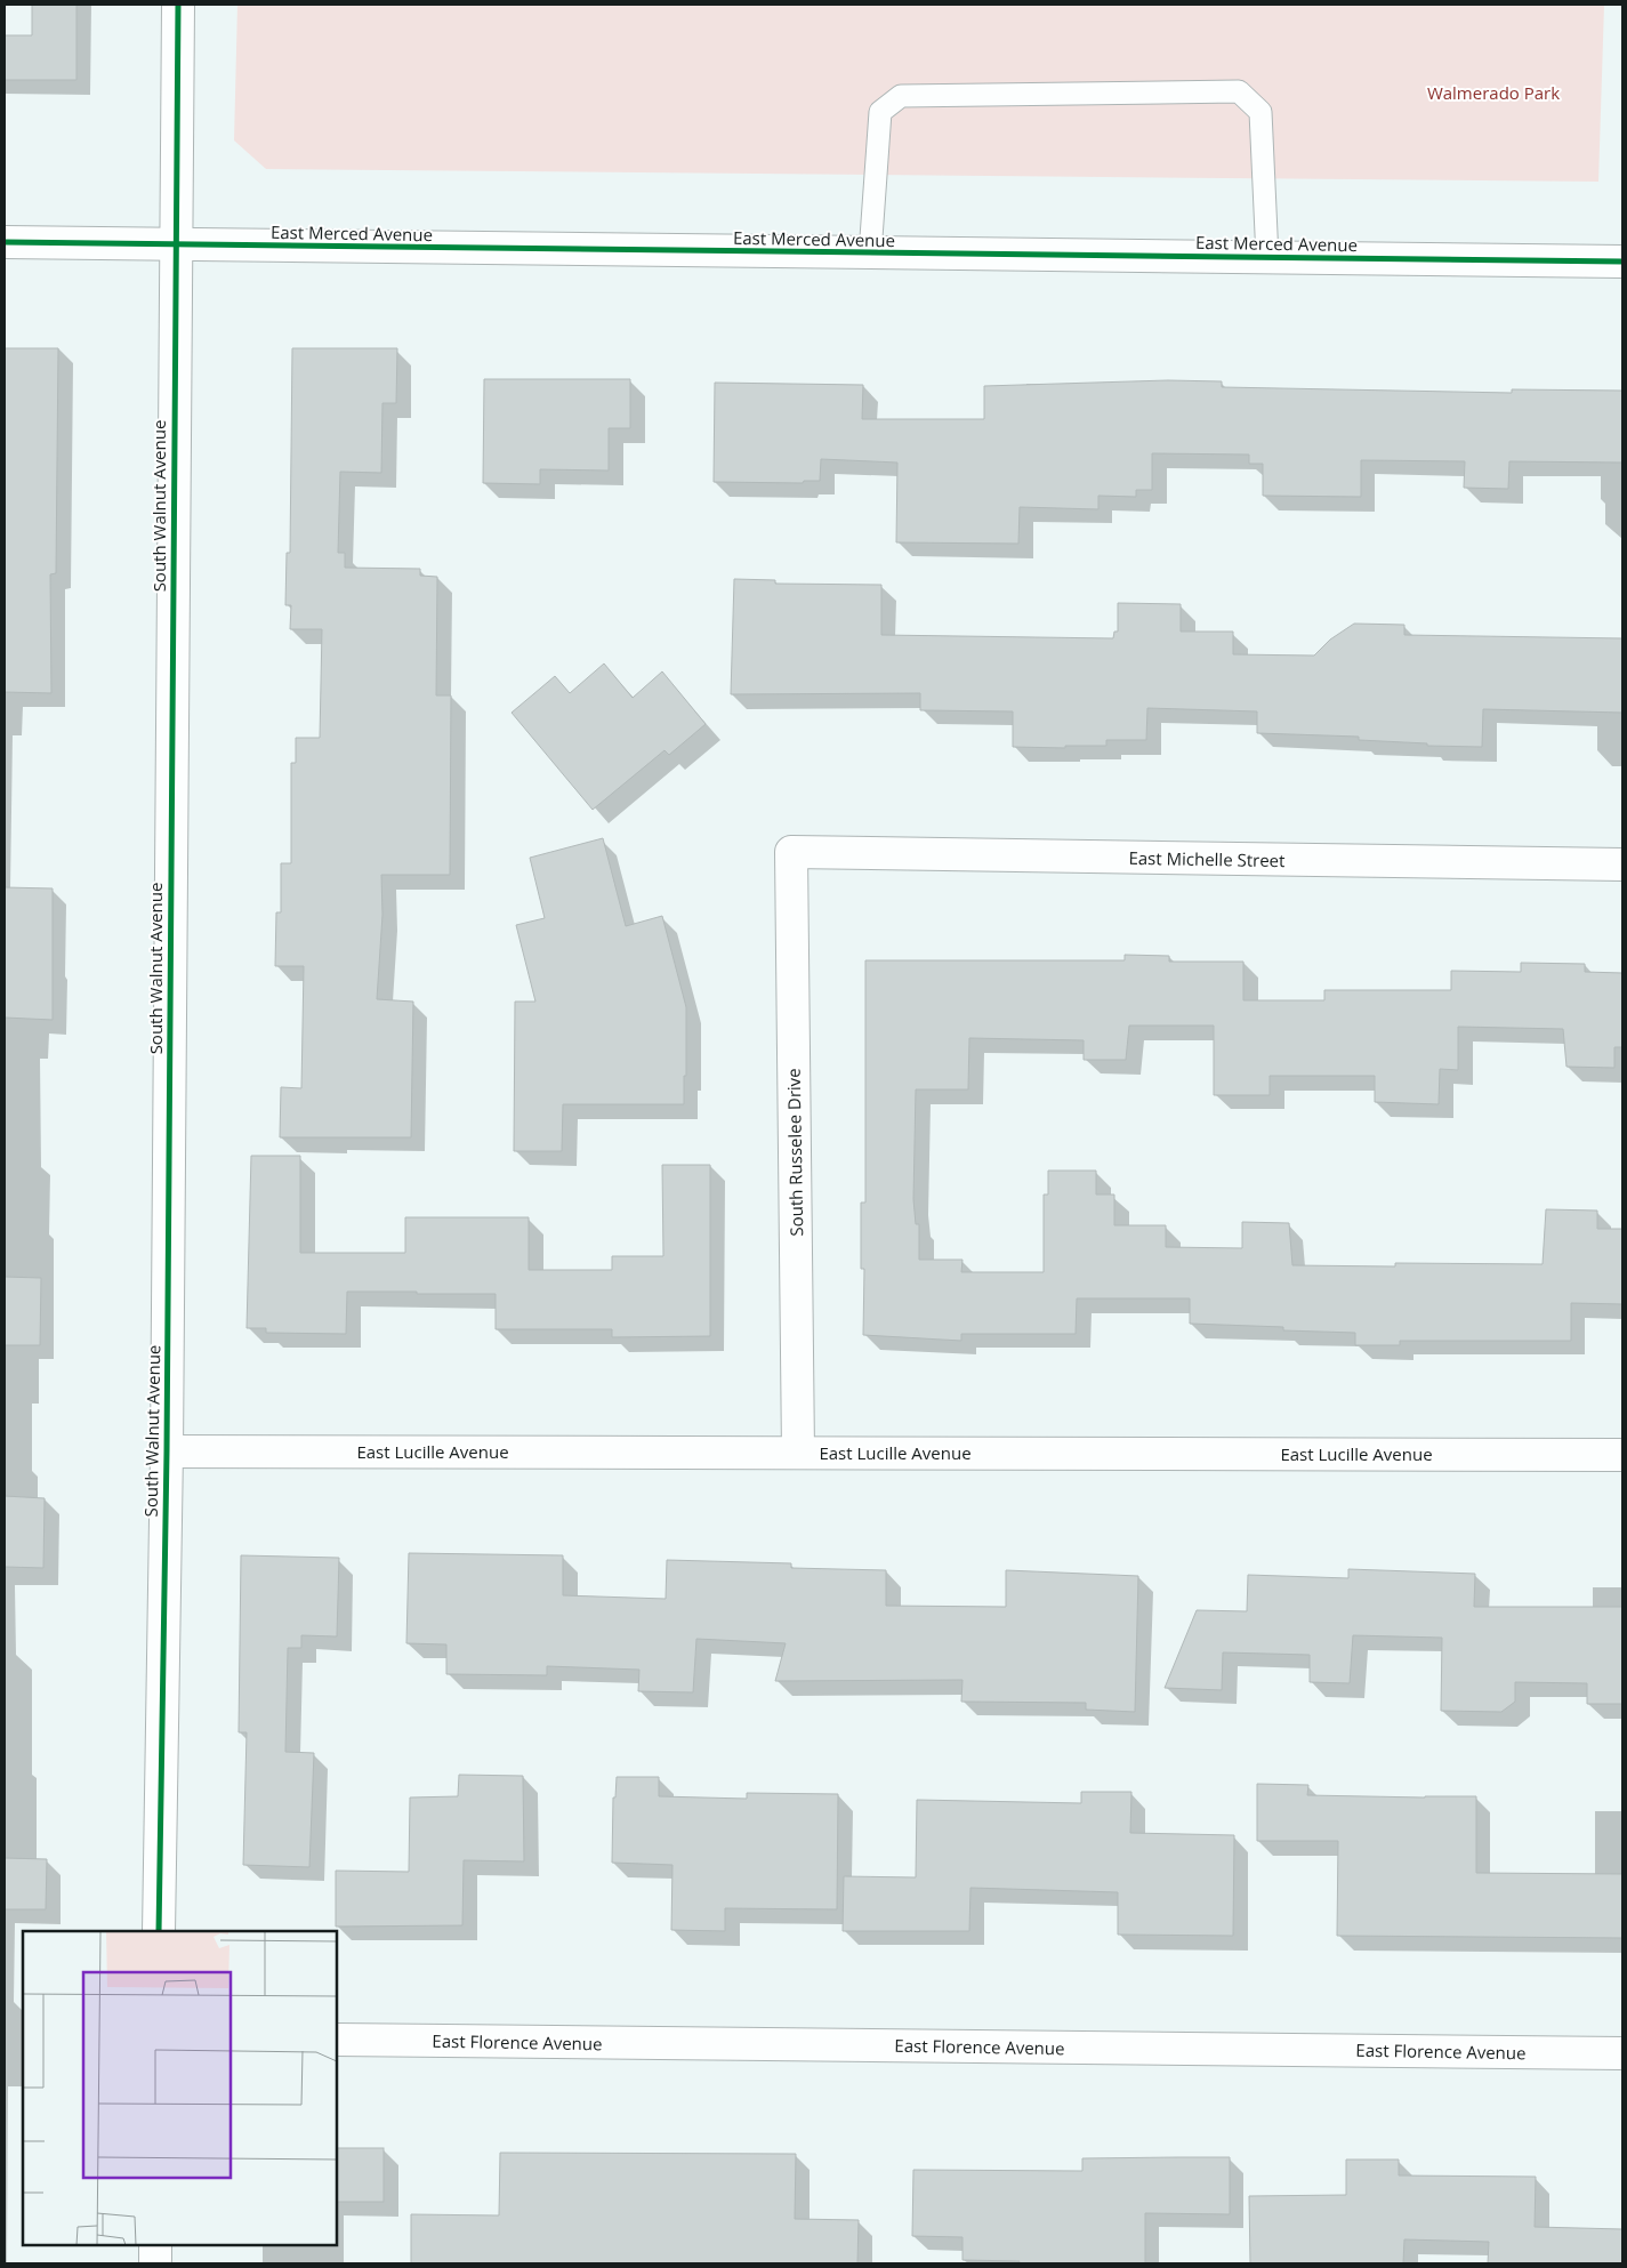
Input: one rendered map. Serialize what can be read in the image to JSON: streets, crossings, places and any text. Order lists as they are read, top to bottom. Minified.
{"streets":{"street":["East Merced Avenue","South Walnut Avenue","East Michelle Street","South Russelee Drive","East Lucille Avenue","East Florence Avenue"]},"crossings":[["East Merced Avenue","South Walnut Avenue"],["South Walnut Avenue","East Lucille Avenue"],["East Michelle Street","South Russelee Drive"],["South Russelee Drive","East Lucille Avenue"]],"parks":["Walmerado Park"]}
